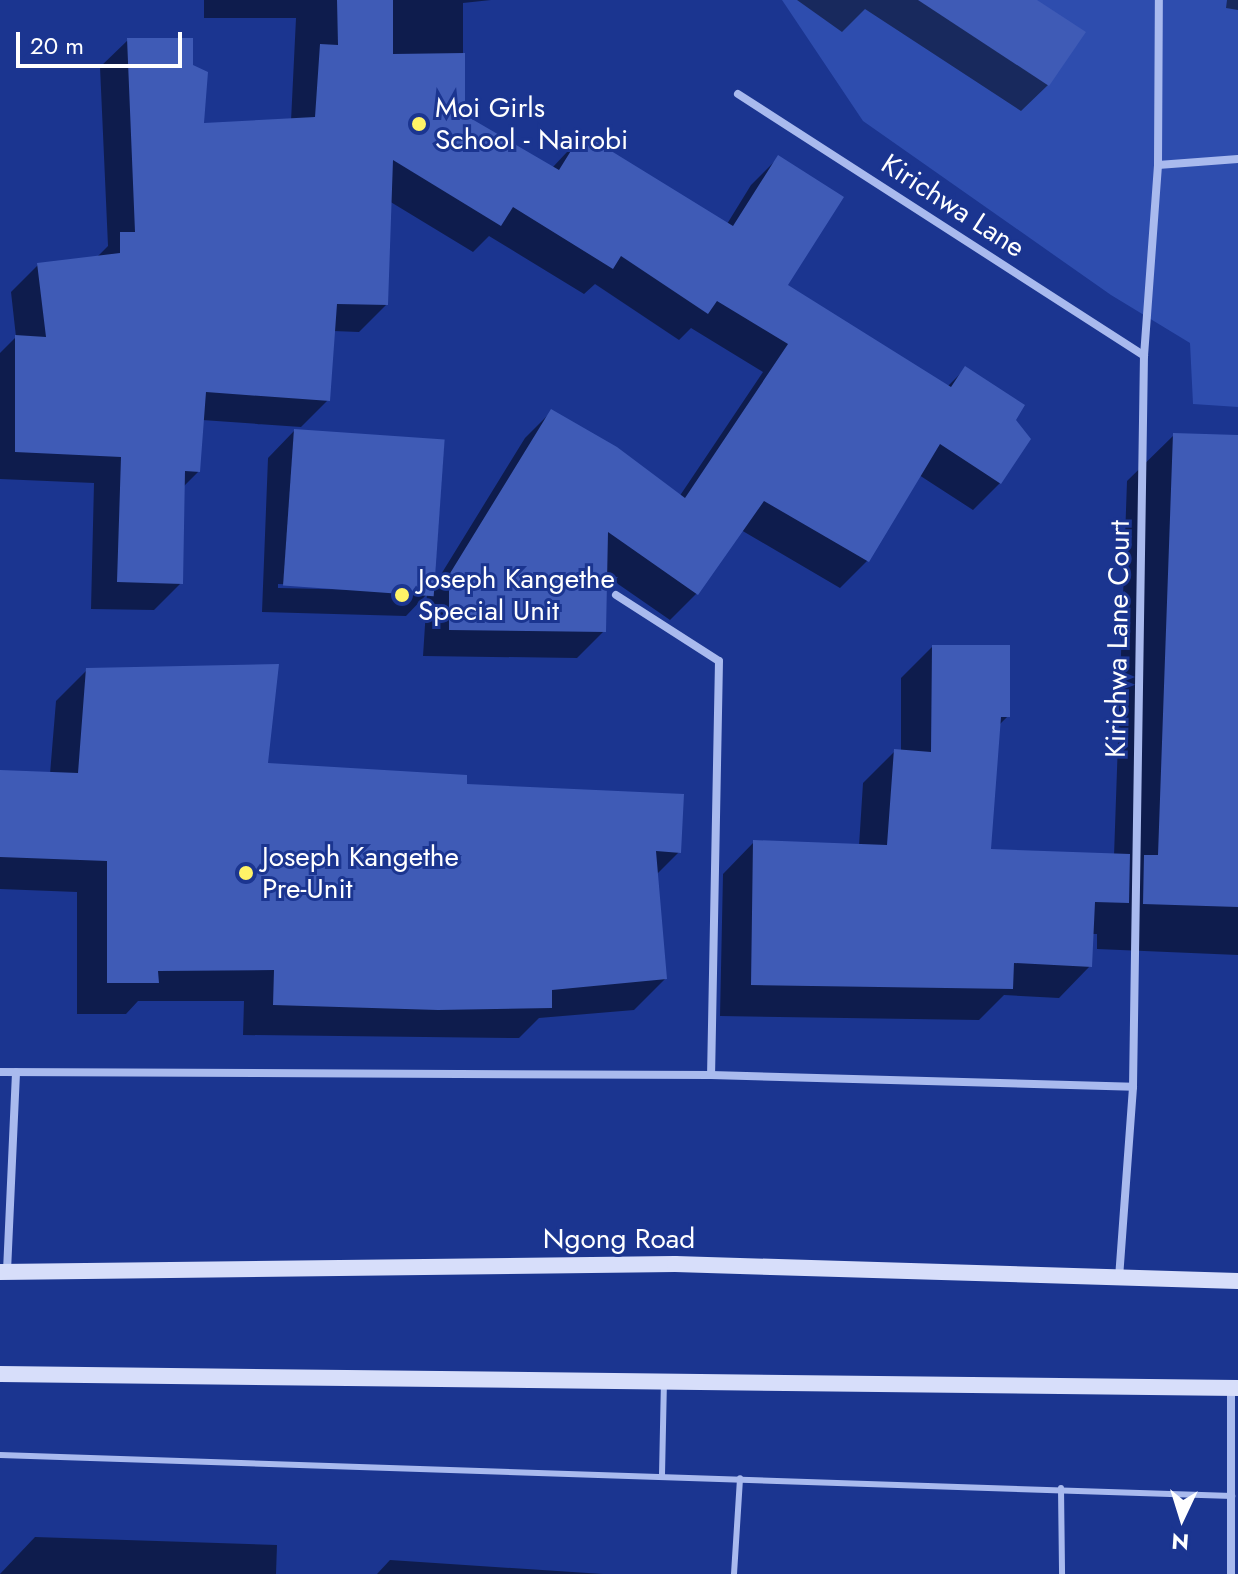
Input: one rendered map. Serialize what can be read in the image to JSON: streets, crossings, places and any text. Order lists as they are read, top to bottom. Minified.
{"streets":{"main road":["Ngong Road"],"street":["Kirichwa Lane","Kirichwa Lane Court"]},"crossings":[["Kirichwa Lane","Kirichwa Lane Court"],["Kirichwa Lane Court","Ngong Road"]],"places":["Moi Girls School - Nairobi","Joseph Kangethe Special Unit","Joseph Kangethe Pre-Unit"],"scale_bar":"20 m","north":"bottom"}
